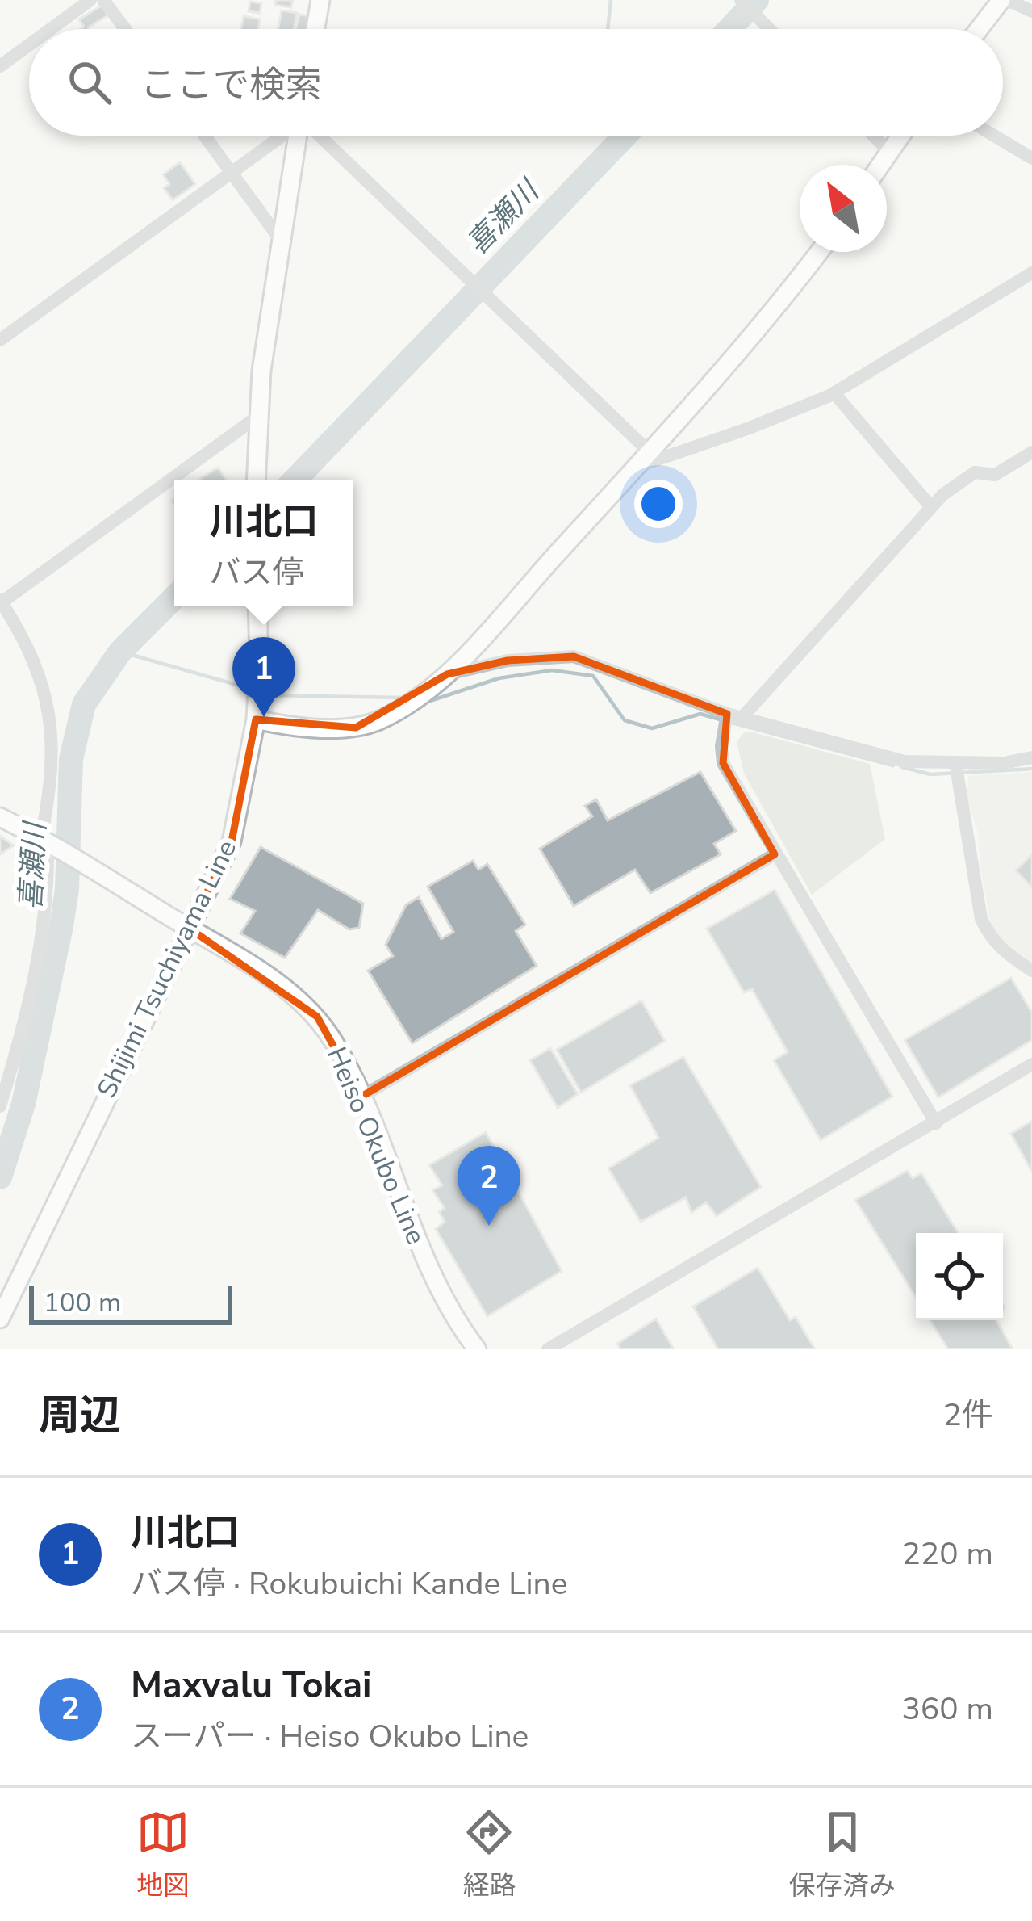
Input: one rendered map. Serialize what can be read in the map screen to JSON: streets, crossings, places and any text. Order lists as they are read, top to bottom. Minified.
{"streets":{"main road":["Shijimi Tsuchiyama Line","Heiso Okubo Line"]},"crossings":[["Shijimi Tsuchiyama Line","Heiso Okubo Line"]],"water":["喜瀬川"],"scale_bar":"100 m","north":"top left","page":{"search":"ここで検索","popup":["川北口","バス停"],"pins":["1","2"],"scale":"100 m","heading":["周辺","2件"],"list":[{"mark":"1","name":"川北口","note":"バス停 · Rokubuichi Kande Line","value":"220 m"},{"mark":"2","name":"Maxvalu Tokai","note":"スーパー · Heiso Okubo Line","value":"360 m"}],"nav":["地図","経路","保存済み"]}}
